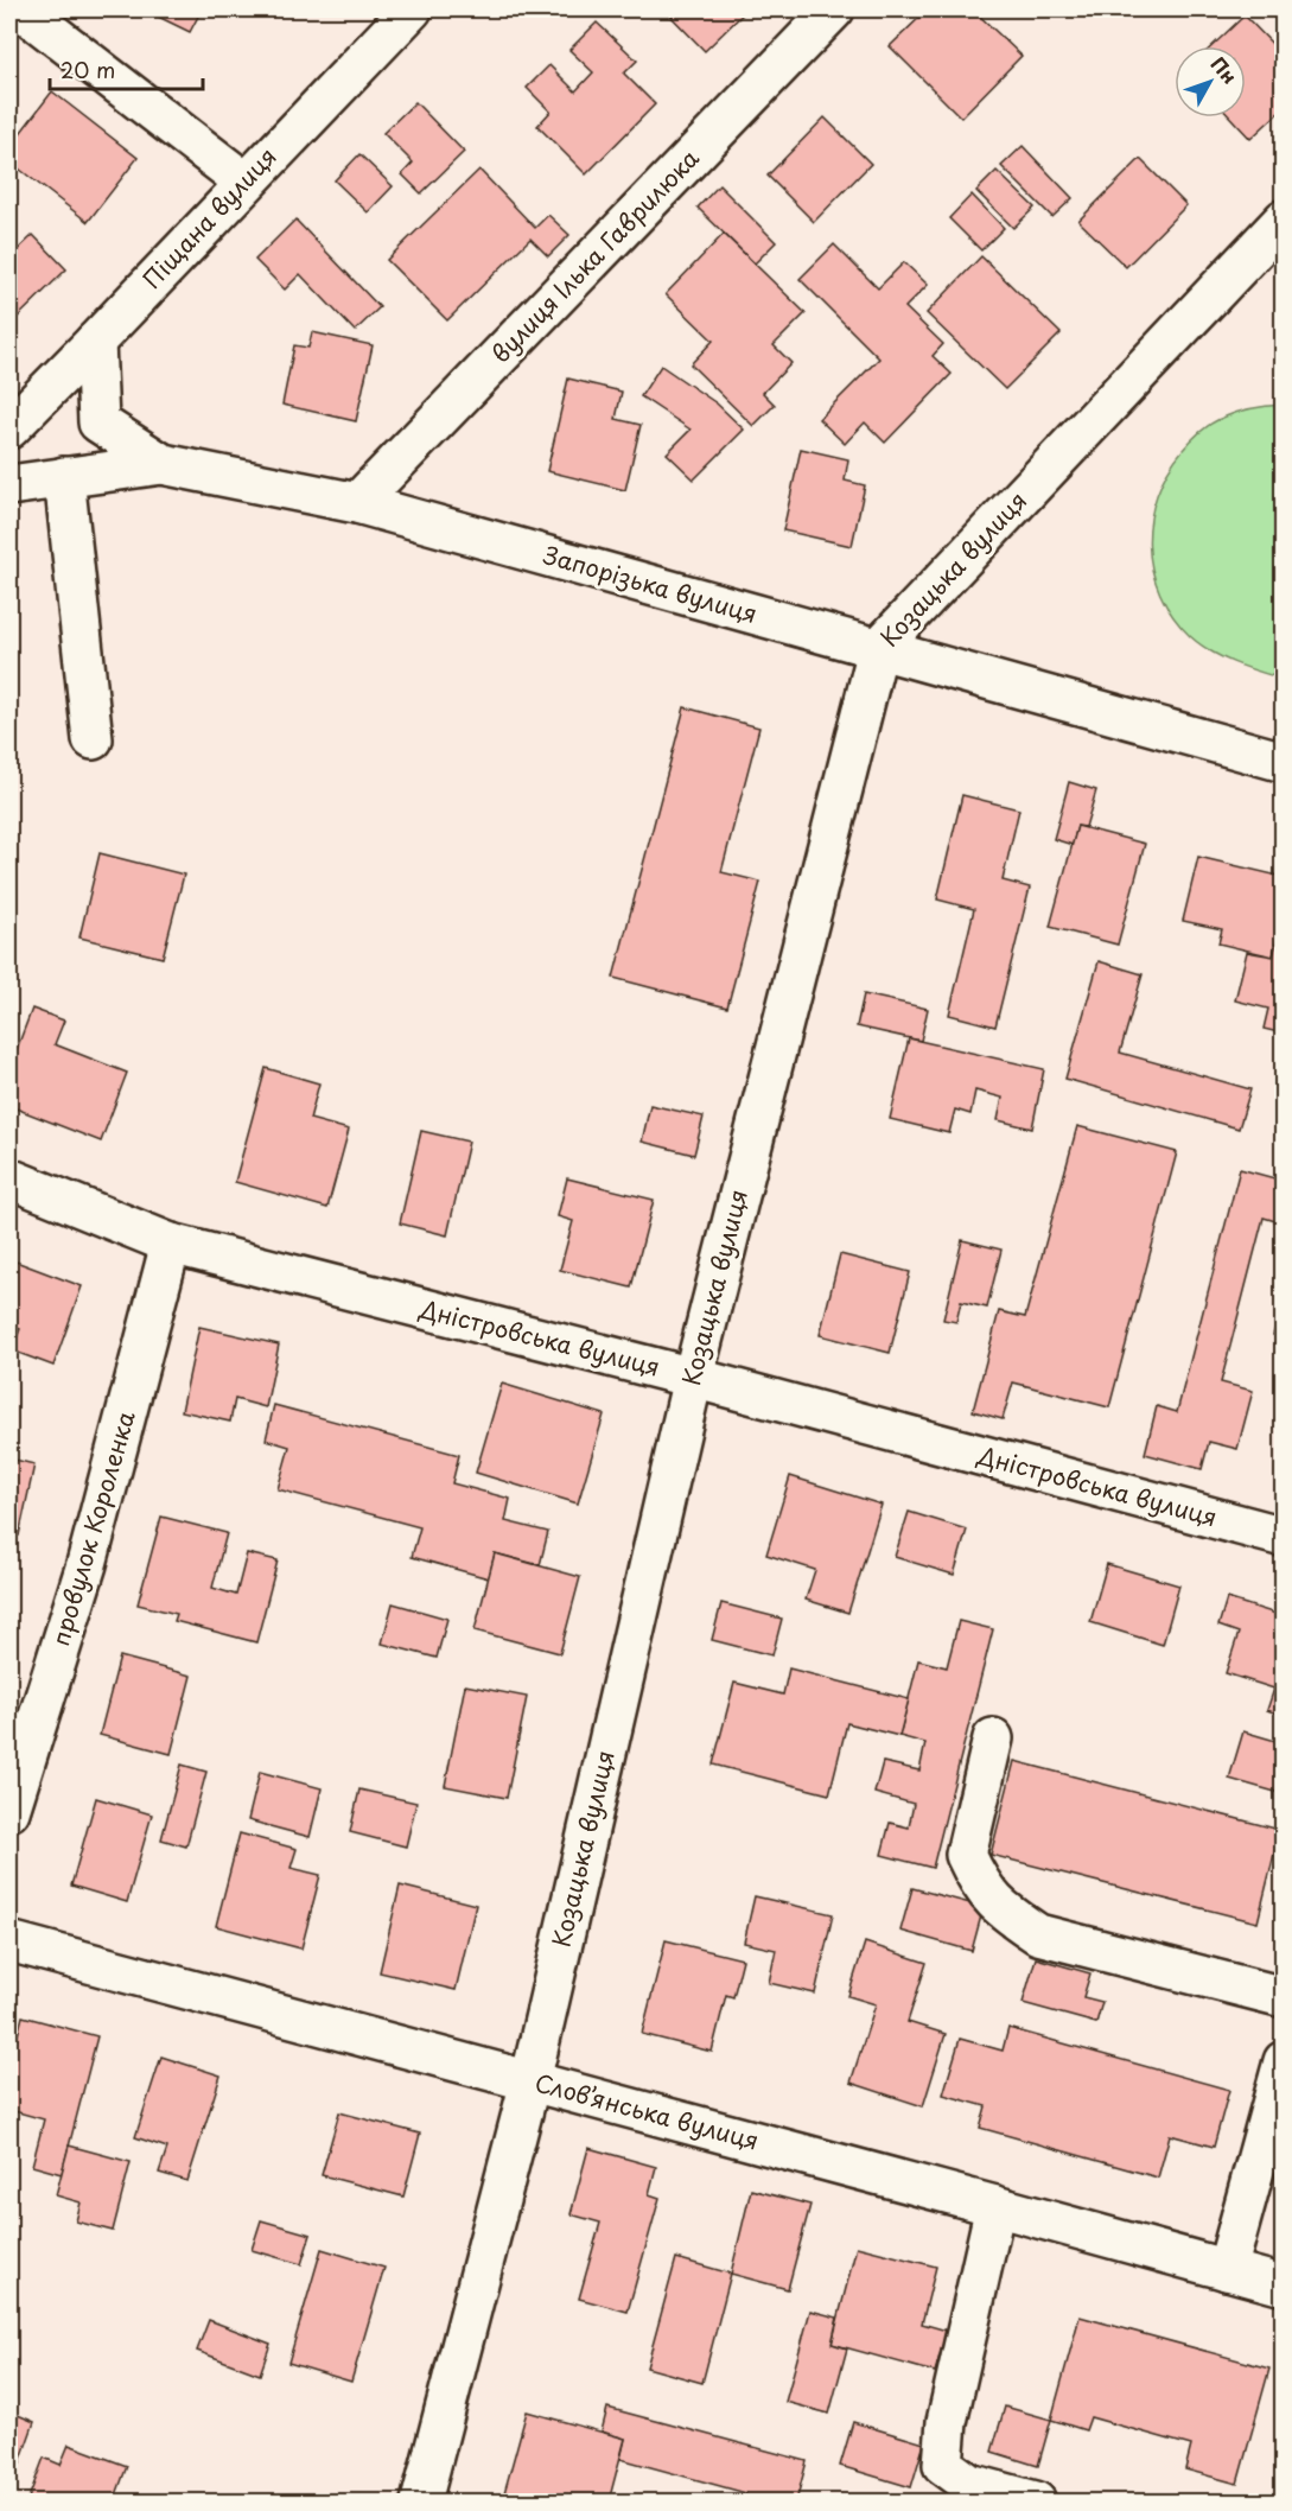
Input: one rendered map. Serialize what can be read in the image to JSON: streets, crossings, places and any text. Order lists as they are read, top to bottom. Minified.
{"streets":{"street":["Піщана вулиця","вулиця Ілька Гаврилюка","Козацька вулиця","Запорізька вулиця","Дністровська вулиця","провулок Короленка","Словʼянська вулиця"]},"crossings":[["вулиця Ілька Гаврилюка","Запорізька вулиця"],["Козацька вулиця","Запорізька вулиця"],["Козацька вулиця","Дністровська вулиця"],["Козацька вулиця","Словʼянська вулиця"],["Дністровська вулиця","провулок Короленка"]],"scale_bar":"20 m","north":"top right"}
